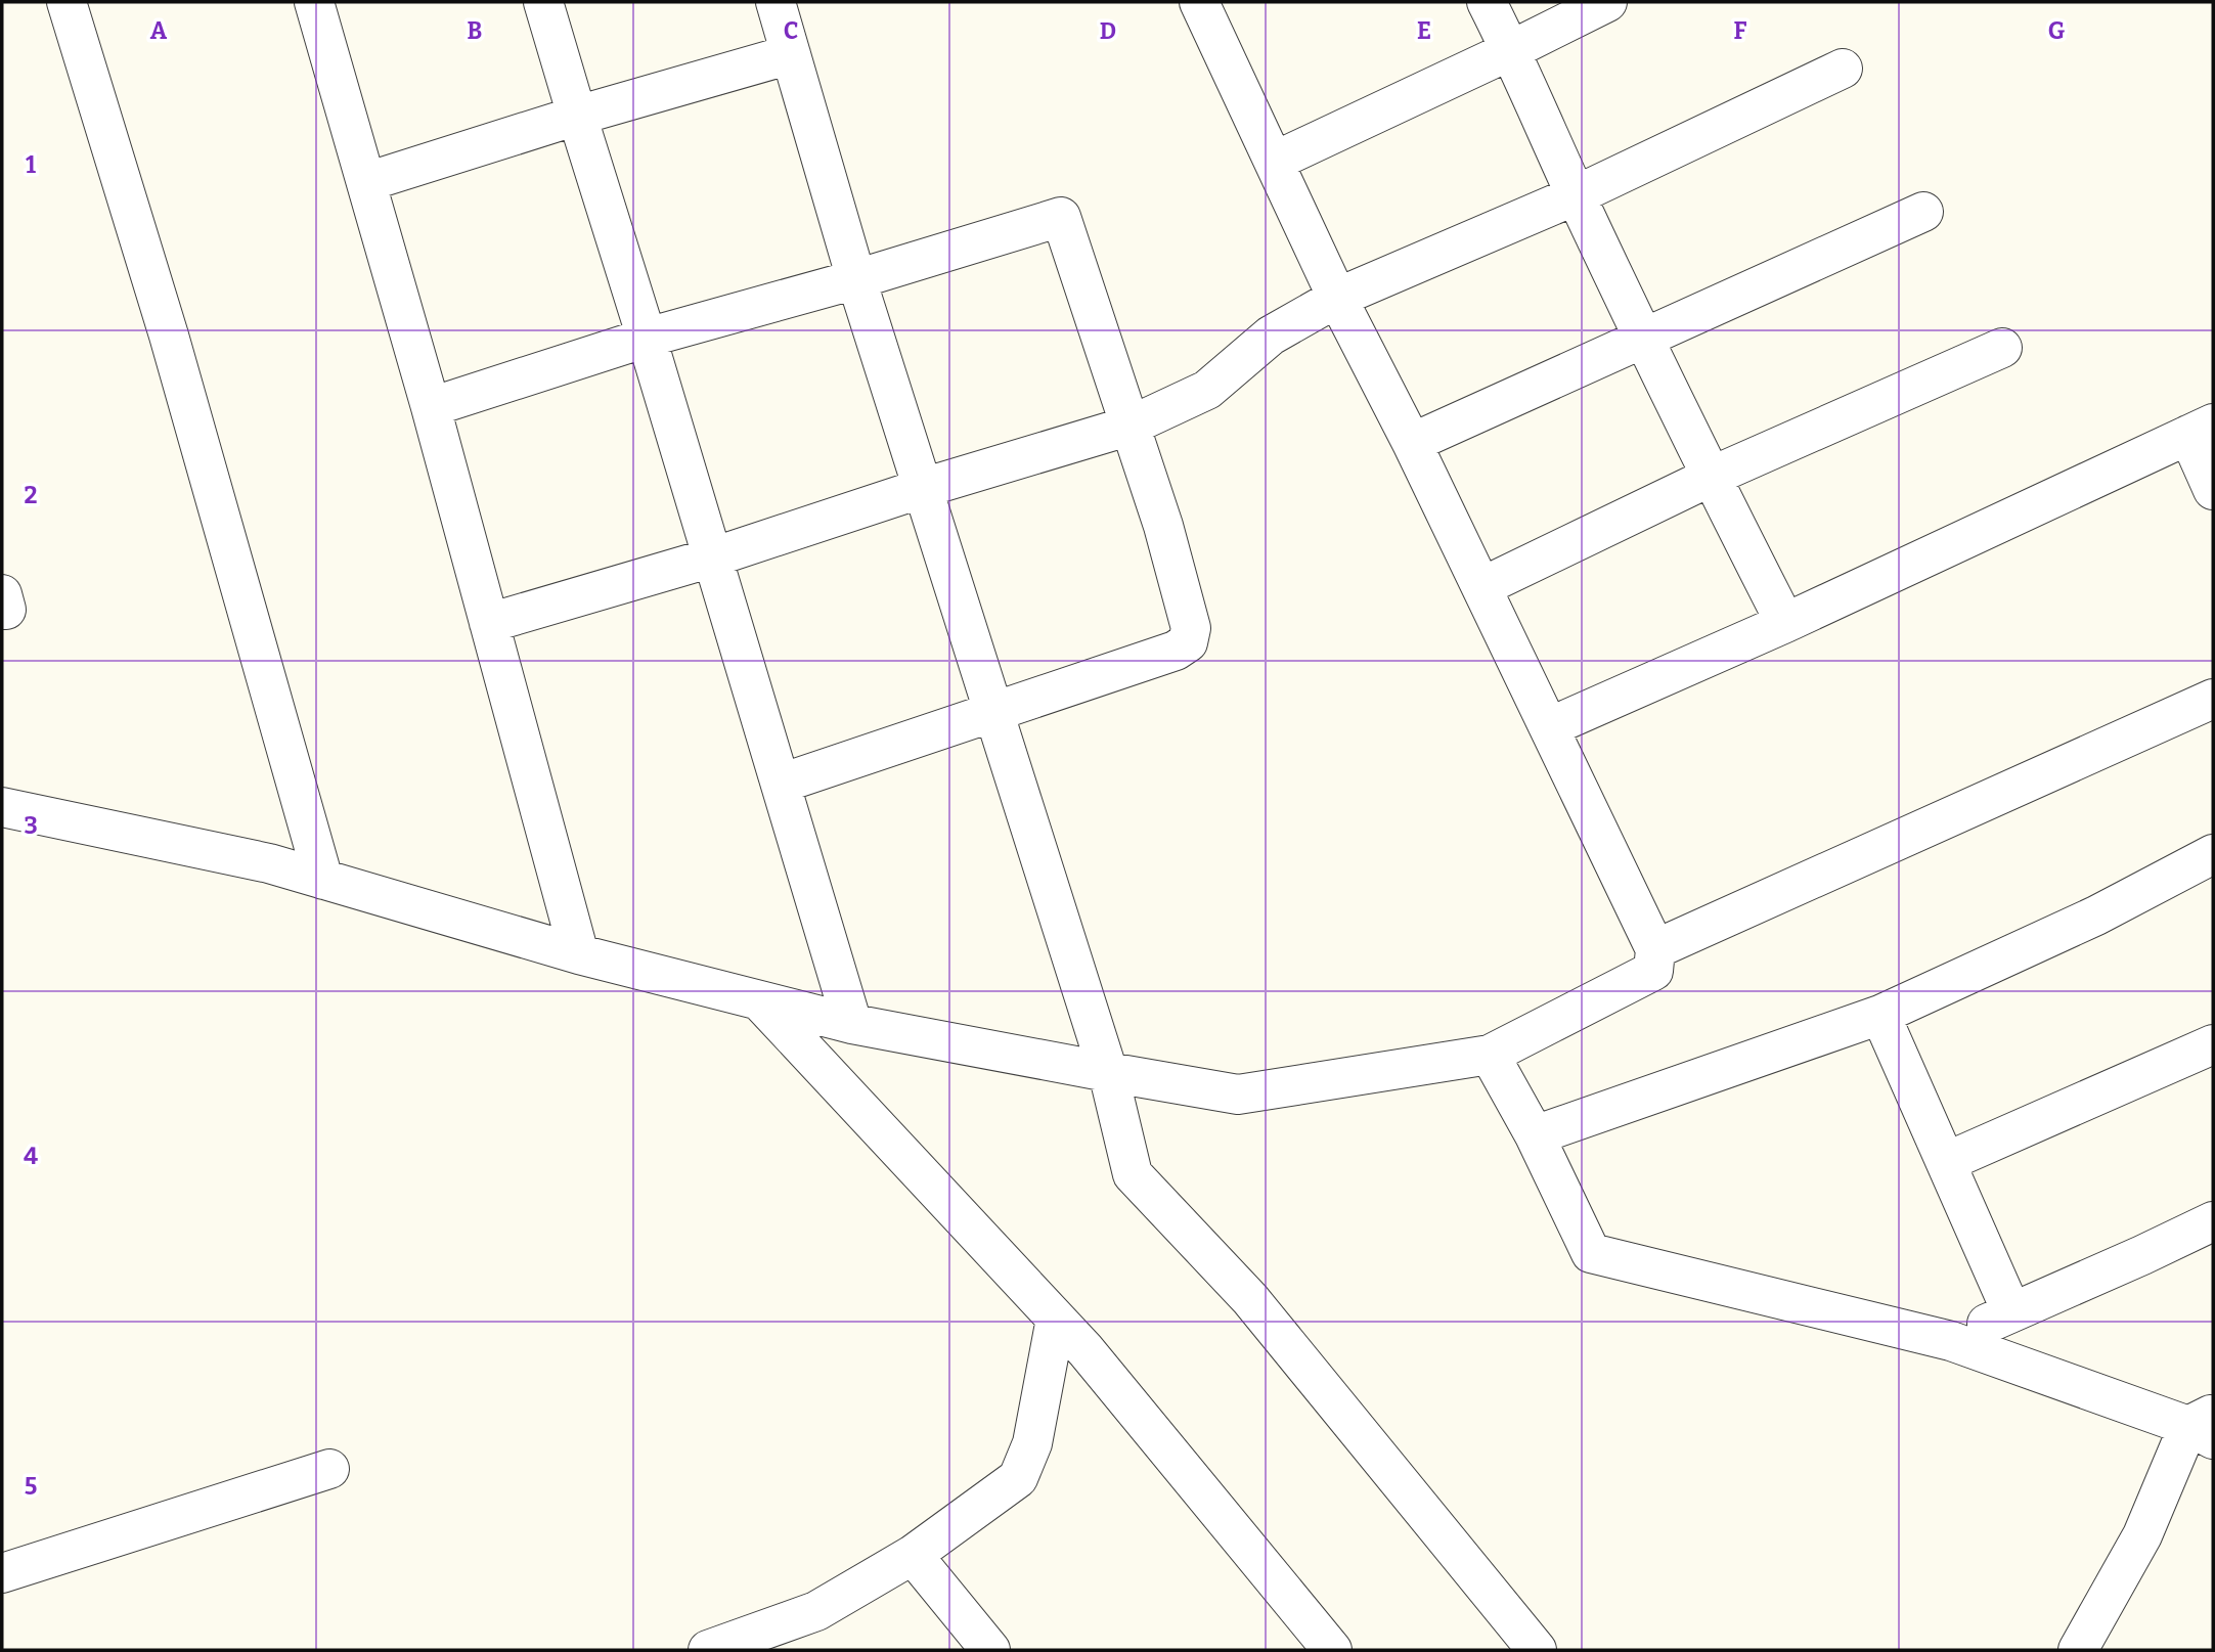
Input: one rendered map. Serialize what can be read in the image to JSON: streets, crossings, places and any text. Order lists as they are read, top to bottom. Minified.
{"grid":{"columns":["A","B","C","D","E","F","G"],"rows":["1","2","3","4","5"]}}
